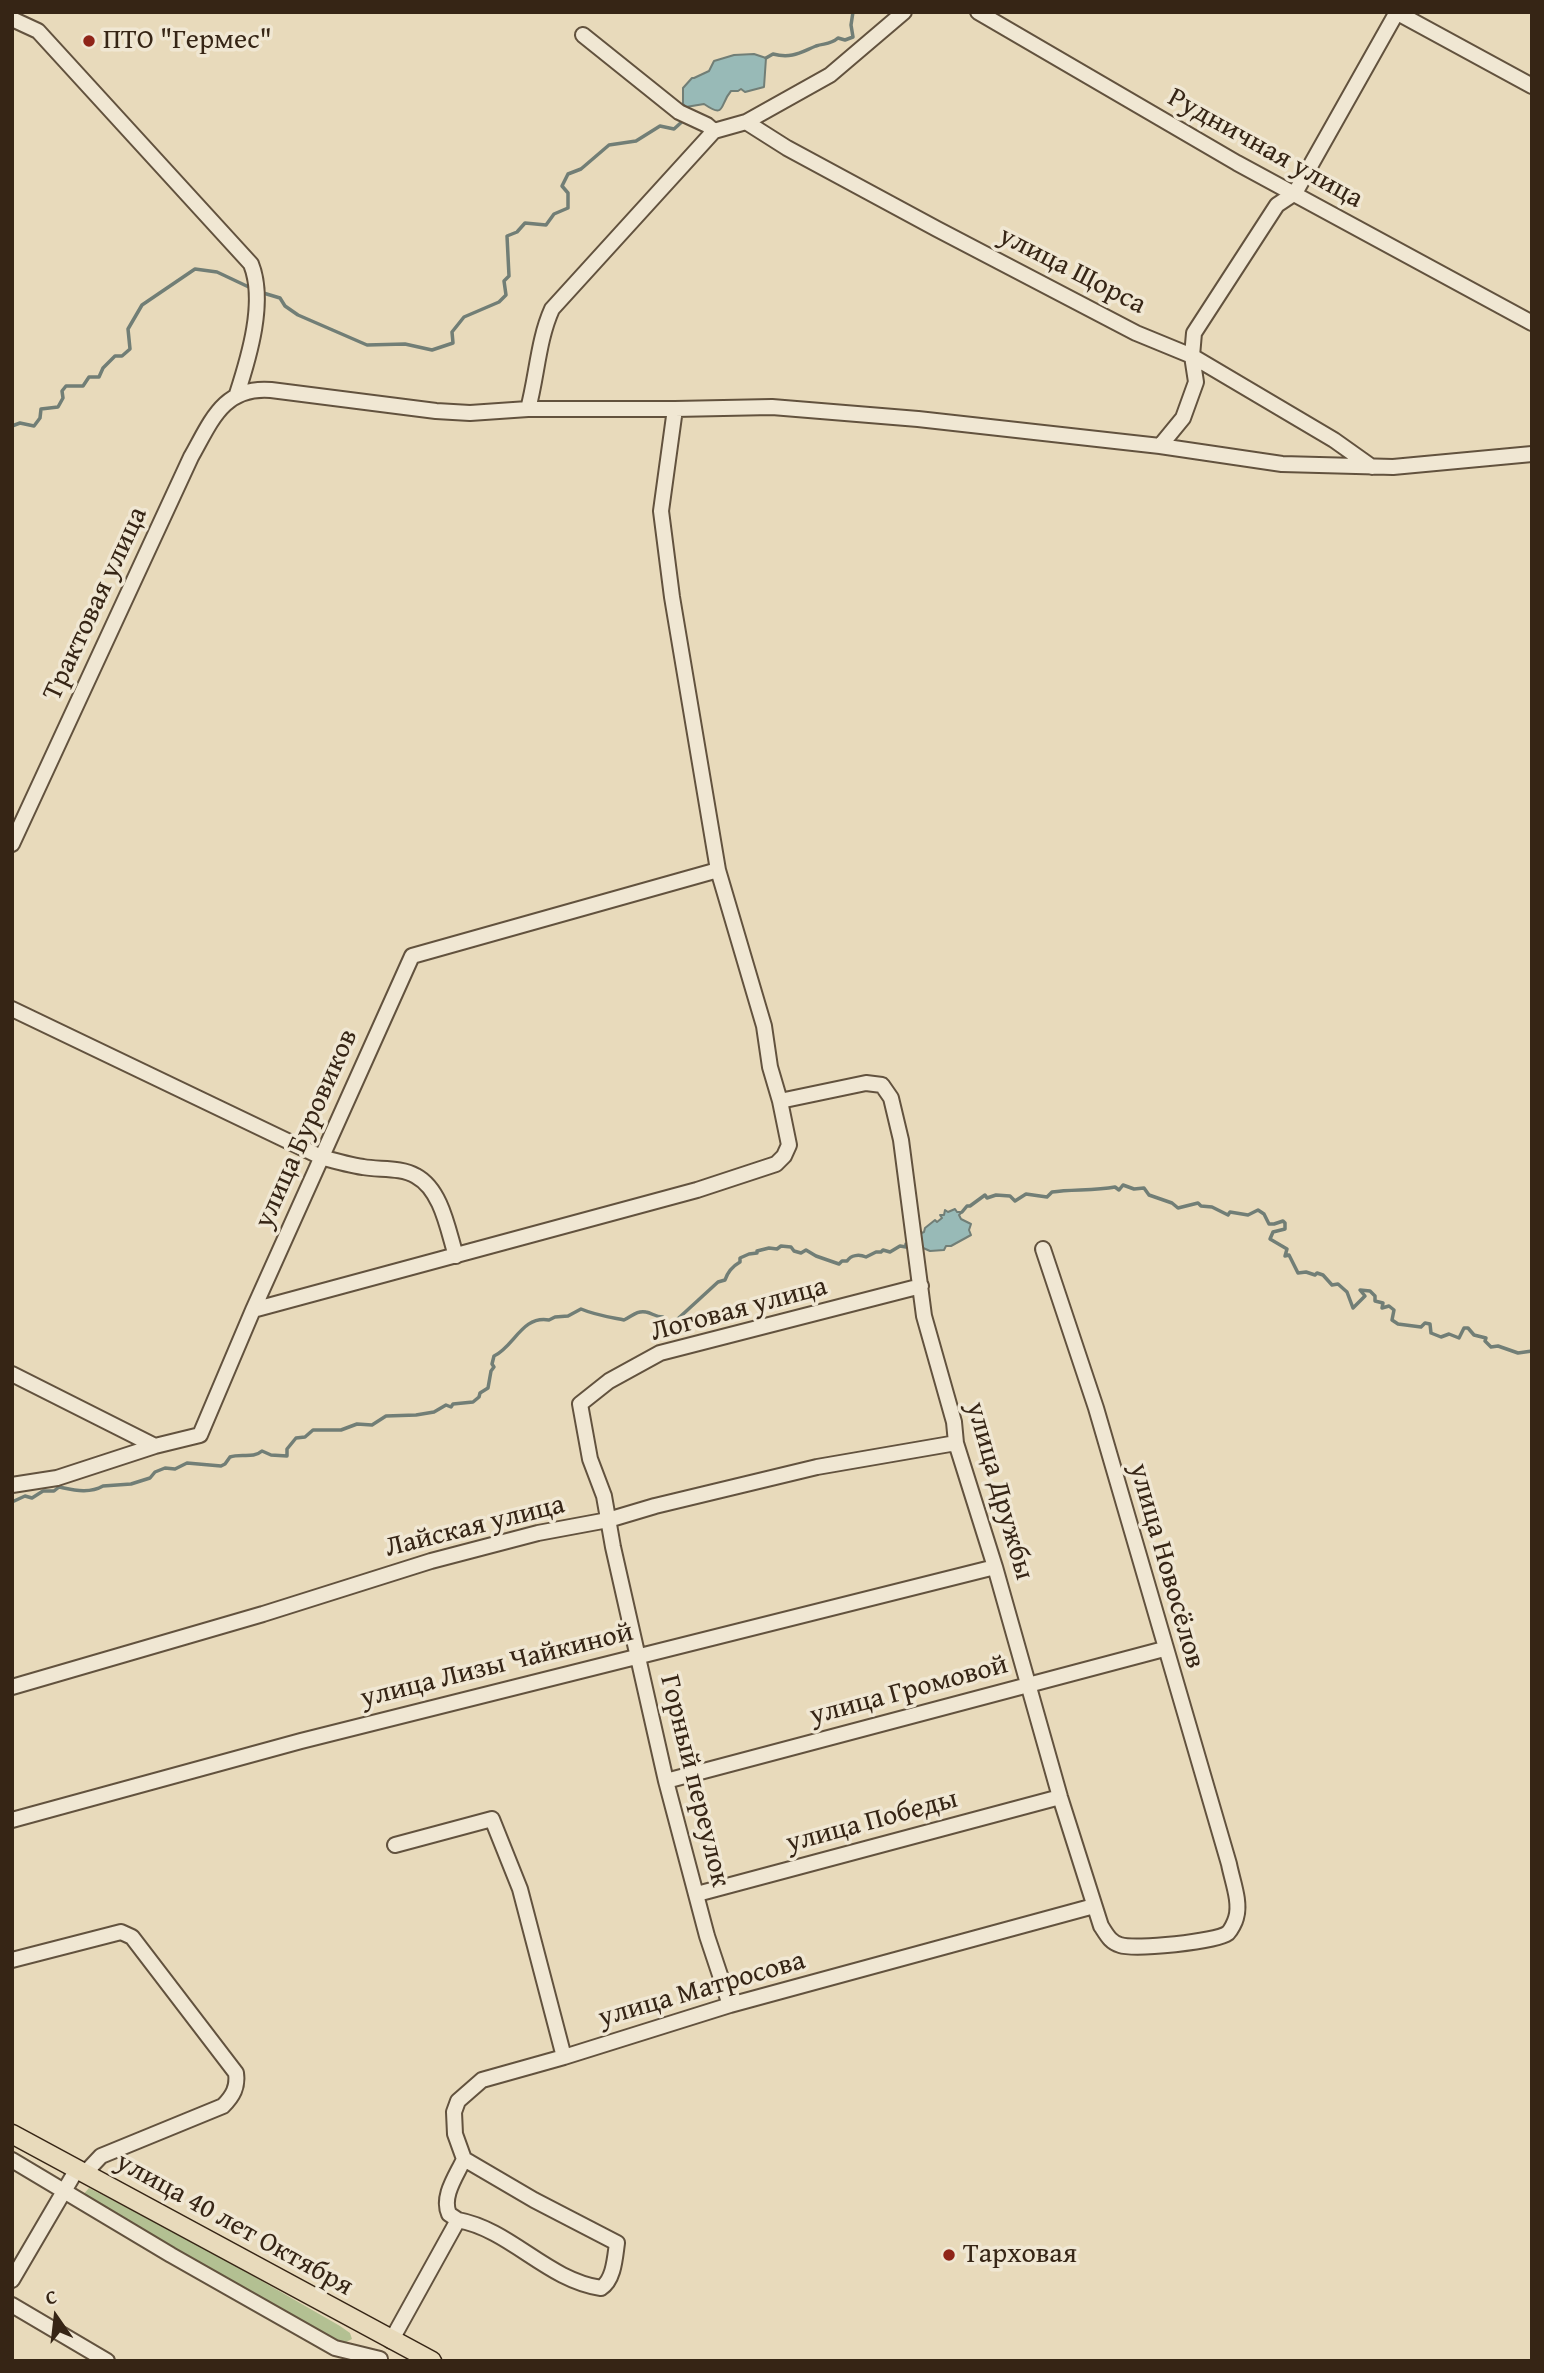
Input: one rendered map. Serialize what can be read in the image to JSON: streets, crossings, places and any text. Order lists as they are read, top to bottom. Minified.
{"streets":{"main road":["улица 40 лет Октября"],"street":["Рудничная улица","улица Щорса","Трактовая улица","улица Буровиков","Логовая улица","улица Дружбы","Лайская улица","улица Новосёлов","улица Лизы Чайкиной","улица Громовой","Горный переулок","улица Победы","улица Матросова"]},"crossings":[["Логовая улица","улица Дружбы"],["Логовая улица","Горный переулок"],["улица Дружбы","Лайская улица"],["улица Дружбы","улица Новосёлов"],["улица Дружбы","улица Лизы Чайкиной"],["улица Дружбы","улица Громовой"],["улица Дружбы","улица Победы"],["улица Дружбы","улица Матросова"],["Лайская улица","Горный переулок"],["улица Новосёлов","улица Громовой"],["улица Лизы Чайкиной","Горный переулок"],["улица Громовой","Горный переулок"],["Горный переулок","улица Победы"],["Горный переулок","улица Матросова"]],"places":["ПТО \"Гермес\"","Тарховая"],"north":"top"}
